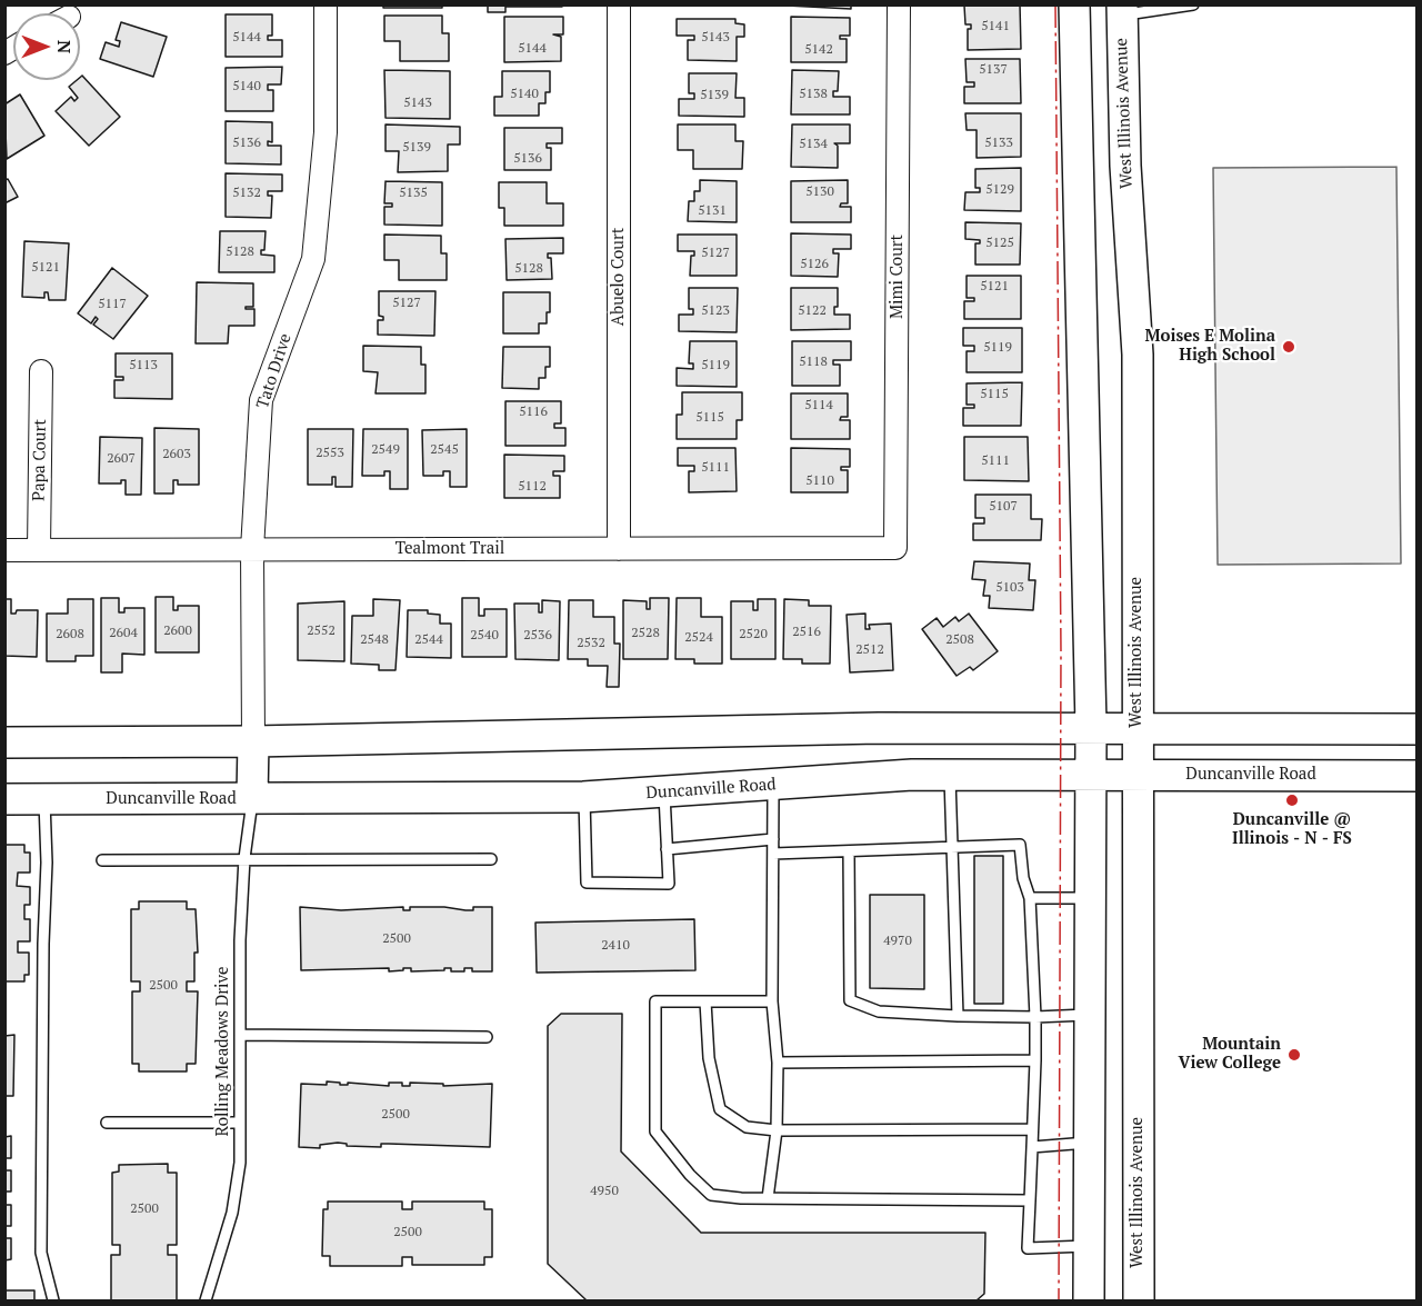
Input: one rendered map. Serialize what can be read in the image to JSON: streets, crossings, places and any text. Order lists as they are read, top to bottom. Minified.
{"streets":{"main road":["West Illinois Avenue","Duncanville Road"],"street":["Abuelo Court","Mimi Court","Tato Drive","Papa Court","Tealmont Trail"],"lane":["Rolling Meadows Drive"]},"crossings":[["West Illinois Avenue","Duncanville Road"],["Abuelo Court","Tealmont Trail"],["Mimi Court","Tealmont Trail"],["Tato Drive","Tealmont Trail"],["Papa Court","Tealmont Trail"],["Duncanville Road","Rolling Meadows Drive"]],"places":["Moises E Molina High School","Duncanville @ Illinois - N - FS","Mountain View College"],"house_numbers":["5141","5144","5143","5144","5142","5137","5140","5140","5138","5139","5143","5136","5133","5134","5139","5136","5129","5130","5132","5135","5131","5125","5128","5127","5126","5121","5128","5121","5127","5117","5123","5122","5119","5118","5113","5119","5115","5114","5116","5115","2549","2545","2553","2603","2607","5111","5111","5110","5112","5107","5103","2600","2552","2516","2604","2528","2608","2520","2540","2536","2524","2548","2544","2508","2532","2512","2500","4970","2410","2500","2500","4950","2500","2500"],"north":"right"}
